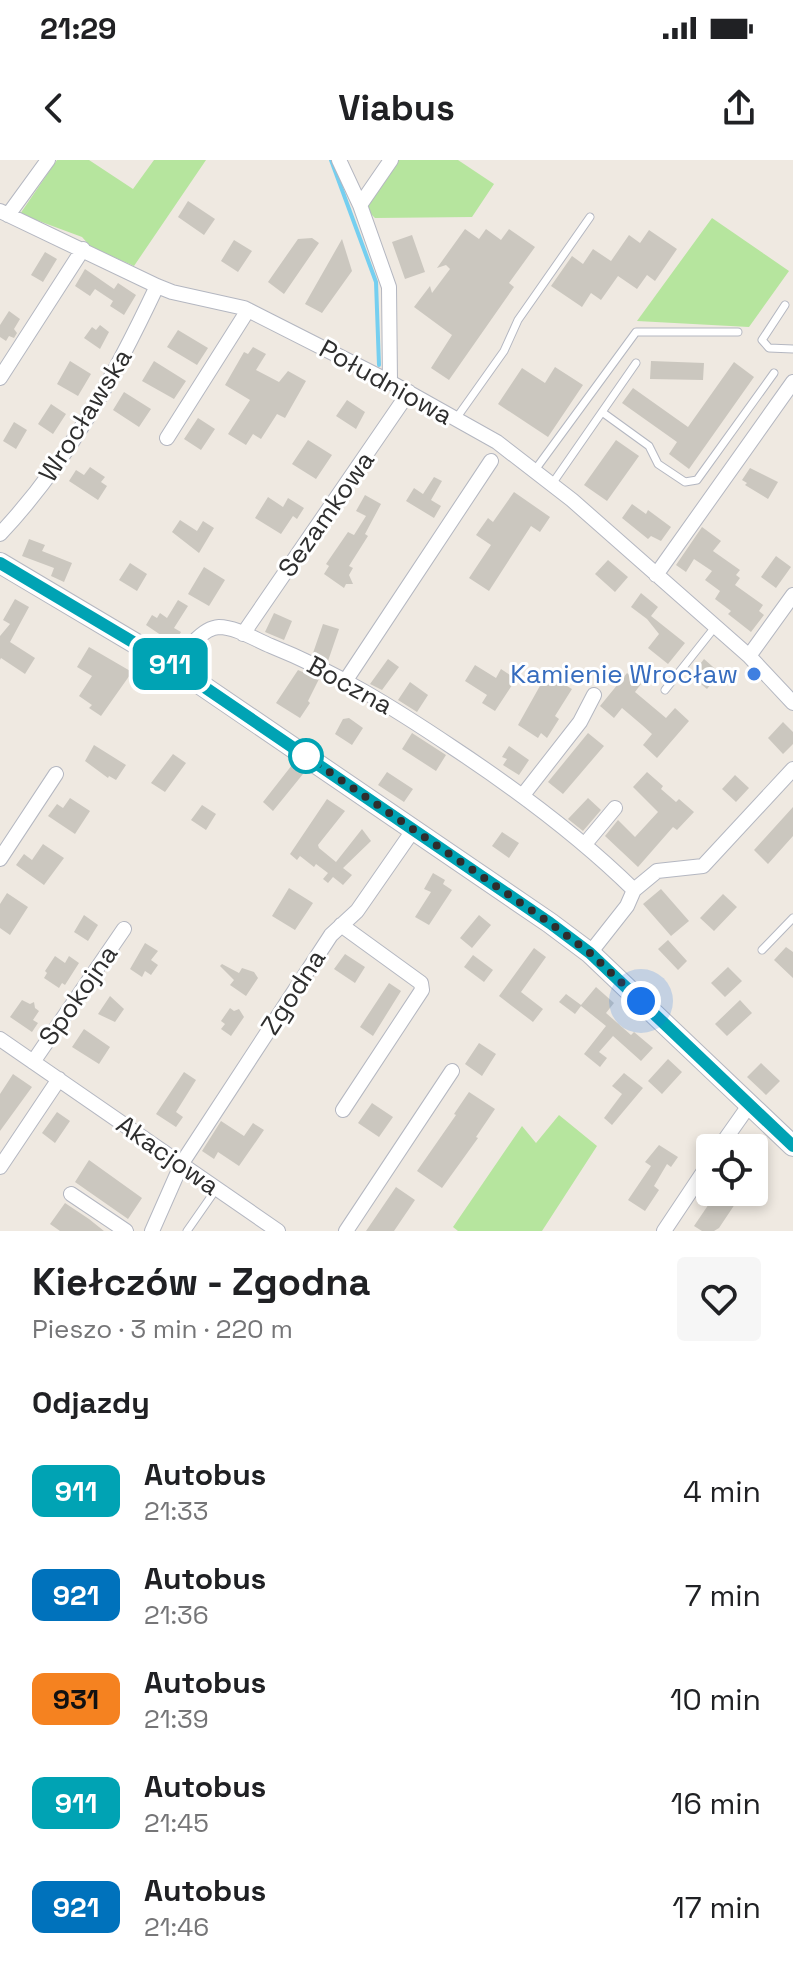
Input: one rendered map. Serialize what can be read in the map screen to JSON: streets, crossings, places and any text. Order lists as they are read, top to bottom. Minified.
{"streets":{"street":["Południowa","Wrocławska","Sezamkowa","Boczna","Zgodna","Spokojna","Akacjowa"]},"crossings":[["Południowa","Wrocławska"],["Południowa","Sezamkowa"],["Sezamkowa","Boczna"],["Zgodna","Akacjowa"],["Spokojna","Akacjowa"]],"places":["Kamienie Wrocław"],"lines":["bus line 911"],"page":{"status":"21:29","header":"Viabus","on_map":"911","heading":[["Kiełczów - Zgodna","Pieszo · 3 min · 220 m"],"Odjazdy"],"list":[{"mark":"911","name":"Autobus","note":"21:33","value":"4 min"},{"mark":"921","name":"Autobus","note":"21:36","value":"7 min"},{"mark":"931","name":"Autobus","note":"21:39","value":"10 min"},{"mark":"911","name":"Autobus","note":"21:45","value":"16 min"},{"mark":"921","name":"Autobus","note":"21:46","value":"17 min"}]}}
